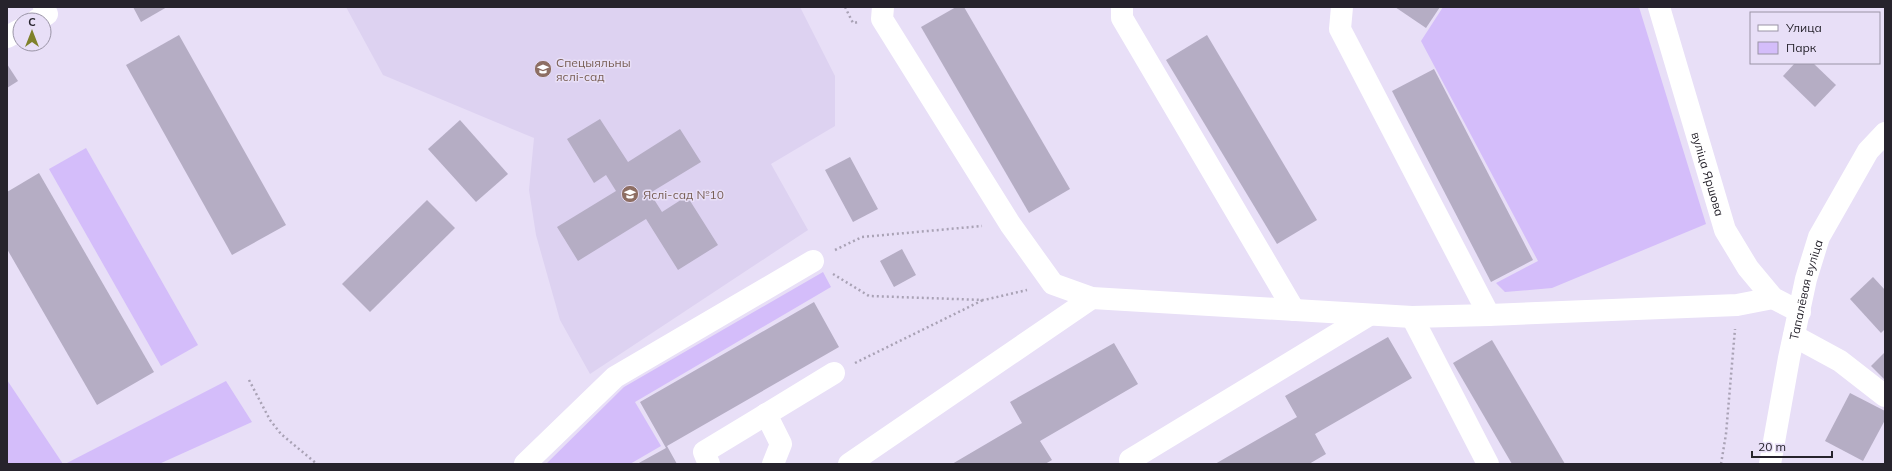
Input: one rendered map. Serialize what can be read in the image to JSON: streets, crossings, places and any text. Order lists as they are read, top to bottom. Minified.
{"streets":{"main road":["вуліца Яршова","Тапалёвая вуліца"]},"crossings":[["вуліца Яршова","Тапалёвая вуліца"]],"places":{"school or university":["Спецыяльны яслі-сад","Яслі-сад №10"]},"legend":["Улица","Парк"],"scale_bar":"20 m","north":"top"}
